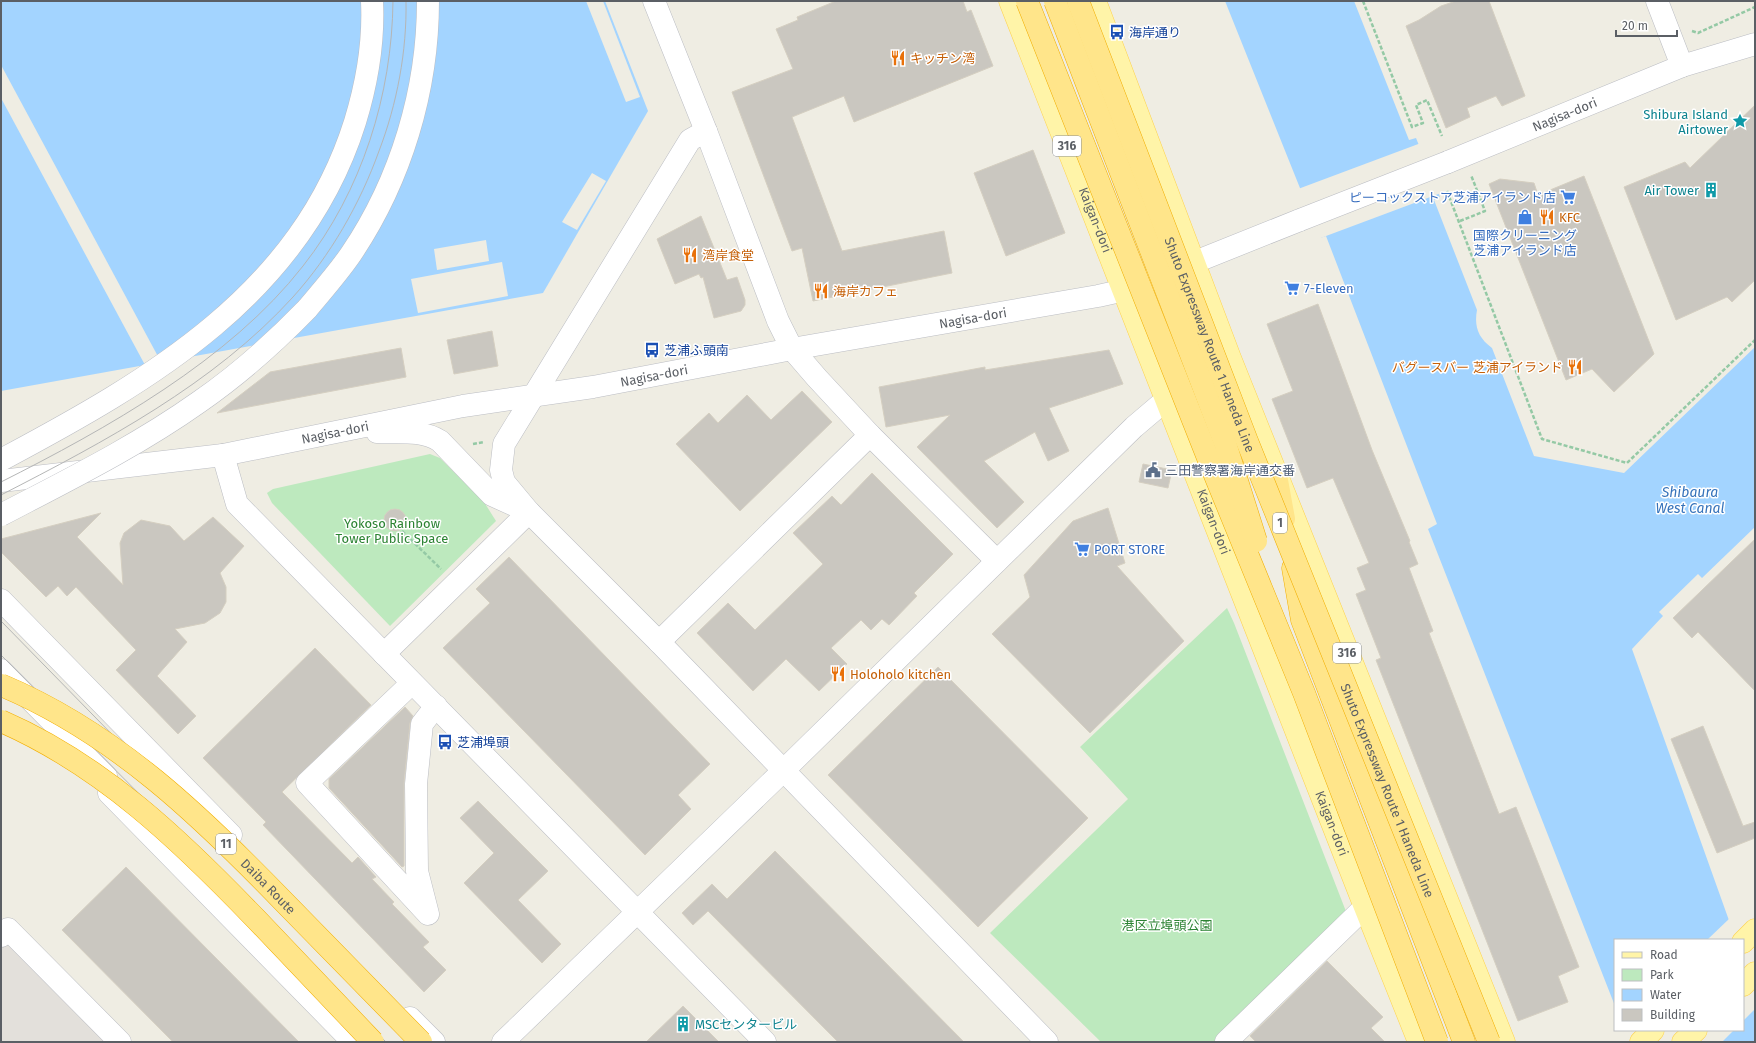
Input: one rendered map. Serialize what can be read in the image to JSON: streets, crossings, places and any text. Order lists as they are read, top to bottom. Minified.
{"streets":{"highway":["Shuto Expressway Route 1 Haneda Line","1","11","Daiba Route"],"main road":["316","Kaigan-dori"],"street":["Nagisa-dori"]},"crossings":[["Nagisa-dori","316"],["Nagisa-dori","Kaigan-dori"]],"water":["Shibaura West Canal"],"parks":["Yokoso Rainbow Tower Public Space","港区立埠頭公園"],"places":{"bus stop":["海岸通り","芝浦ふ頭南","芝浦埠頭"],"restaurant":["キッチン湾","KFC","湾岸食堂","海岸カフェ","バグースバー 芝浦アイランド","Holoholo kitchen"],"place":["Shibura Island Airtower"],"building":["Air Tower","MSCセンタービル"],"supermarket":["ピーコックストア芝浦アイランド店","7-Eleven","PORT STORE"],"shop":["国際クリーニング 芝浦アイランド店"],"public building":["三田警察署海岸通交番"]},"legend":["Road","Park","Water","Building"],"scale_bar":"20 m"}
